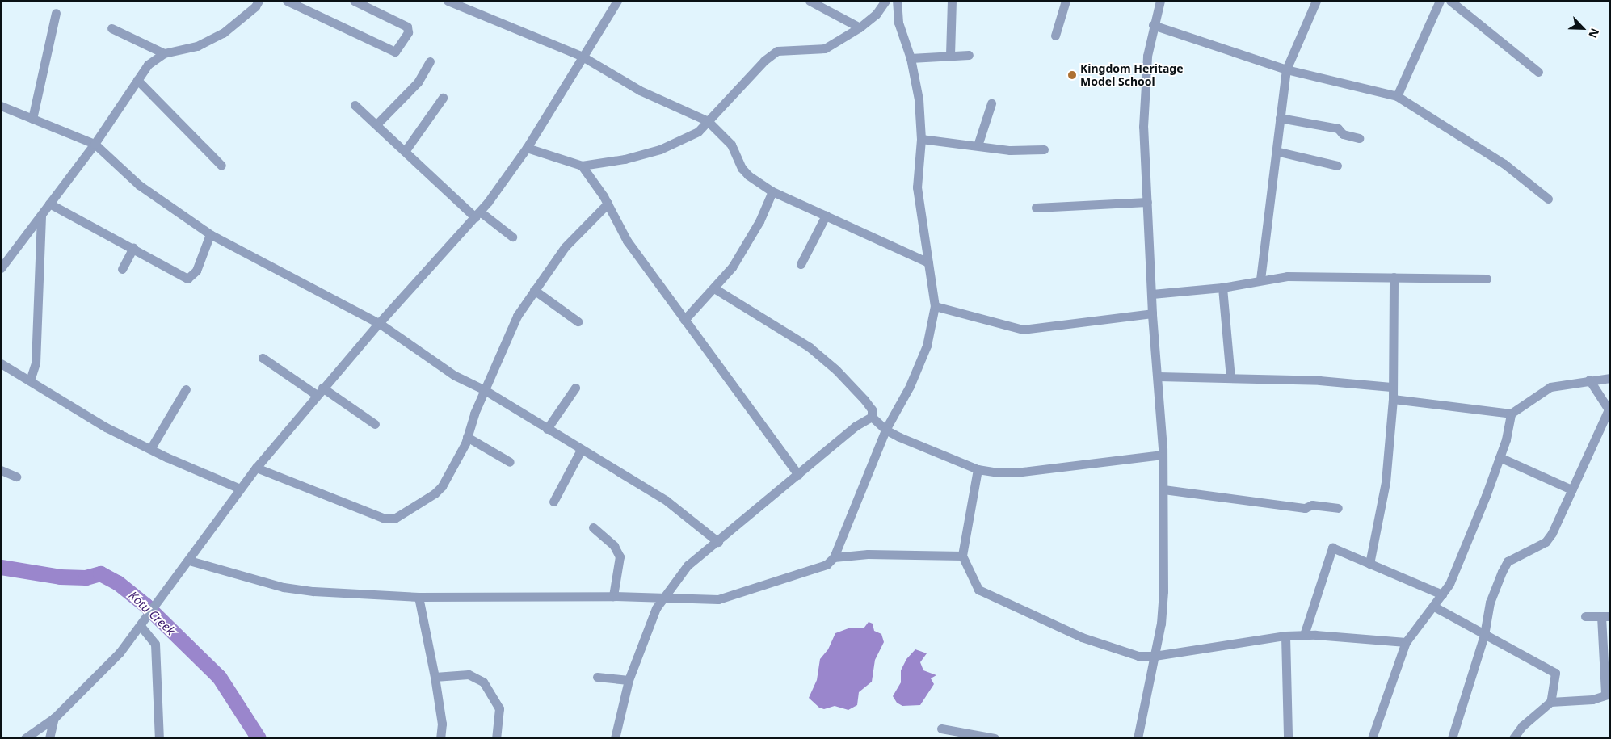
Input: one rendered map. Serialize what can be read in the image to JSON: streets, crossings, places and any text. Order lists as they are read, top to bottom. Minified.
{"water":["Kotu Creek"],"places":["Kingdom Heritage Model School"],"north":"bottom right"}
